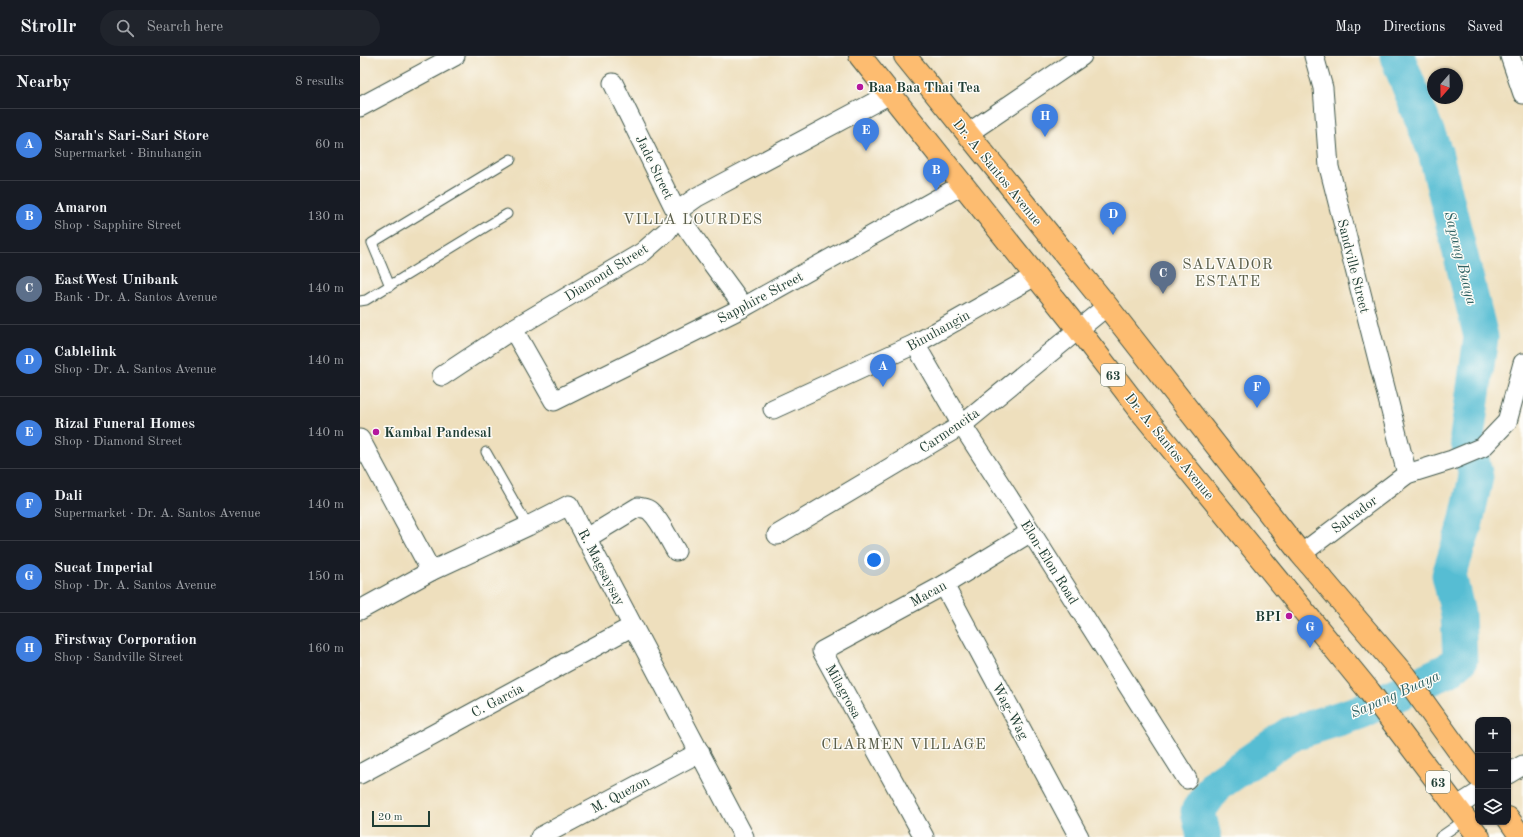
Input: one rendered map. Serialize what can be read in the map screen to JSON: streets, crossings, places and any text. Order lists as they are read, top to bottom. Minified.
{"streets":{"main road":["Dr. A. Santos Avenue","63"],"street":["Jade Street","Sandville Street","Diamond Street","Sapphire Street","Binuhangin","Carmencita","Salvador","Elon-Elon Road","R. Magsaysay","Macan","Milagrosa","C. Garcia","Wag-Wag","M. Quezon"]},"crossings":[["Jade Street","Diamond Street"],["Jade Street","Sapphire Street"],["Dr. A. Santos Avenue","Diamond Street"],["Dr. A. Santos Avenue","Sapphire Street"],["Dr. A. Santos Avenue","Binuhangin"],["Dr. A. Santos Avenue","Carmencita"],["Dr. A. Santos Avenue","Salvador"],["Sandville Street","Salvador"],["Diamond Street","Sapphire Street"],["Binuhangin","Elon-Elon Road"],["Carmencita","Elon-Elon Road"],["Elon-Elon Road","Macan"],["R. Magsaysay","C. Garcia"],["R. Magsaysay","M. Quezon"],["Macan","Milagrosa"],["Macan","Wag-Wag"]],"districts":["VILLA LOURDES","SALVADOR ESTATE","CLARMEN VILLAGE"],"water":["Sapang Buaya"],"places":["Baa Baa Thai Tea","Kambal Pandesal","BPI"],"scale_bar":"20 m","north":"bottom","page":{"header":"Strollr","search":"Search here","nav":["Map","Directions","Saved"],"heading":["Nearby","8 results"],"pins":["H","E","B","D","C","A","F","G"],"list":[{"mark":"A","name":"Sarah's Sari-Sari Store","note":"Supermarket · Binuhangin","value":"60 m"},{"mark":"B","name":"Amaron","note":"Shop · Sapphire Street","value":"130 m"},{"mark":"C","name":"EastWest Unibank","note":"Bank · Dr. A. Santos Avenue","value":"140 m"},{"mark":"D","name":"Cablelink","note":"Shop · Dr. A. Santos Avenue","value":"140 m"},{"mark":"E","name":"Rizal Funeral Homes","note":"Shop · Diamond Street","value":"140 m"},{"mark":"F","name":"Dali","note":"Supermarket · Dr. A. Santos Avenue","value":"140 m"},{"mark":"G","name":"Sucat Imperial","note":"Shop · Dr. A. Santos Avenue","value":"150 m"},{"mark":"H","name":"Firstway Corporation","note":"Shop · Sandville Street","value":"160 m"}],"map_buttons":["+","−"],"scale":"20 m"}}
